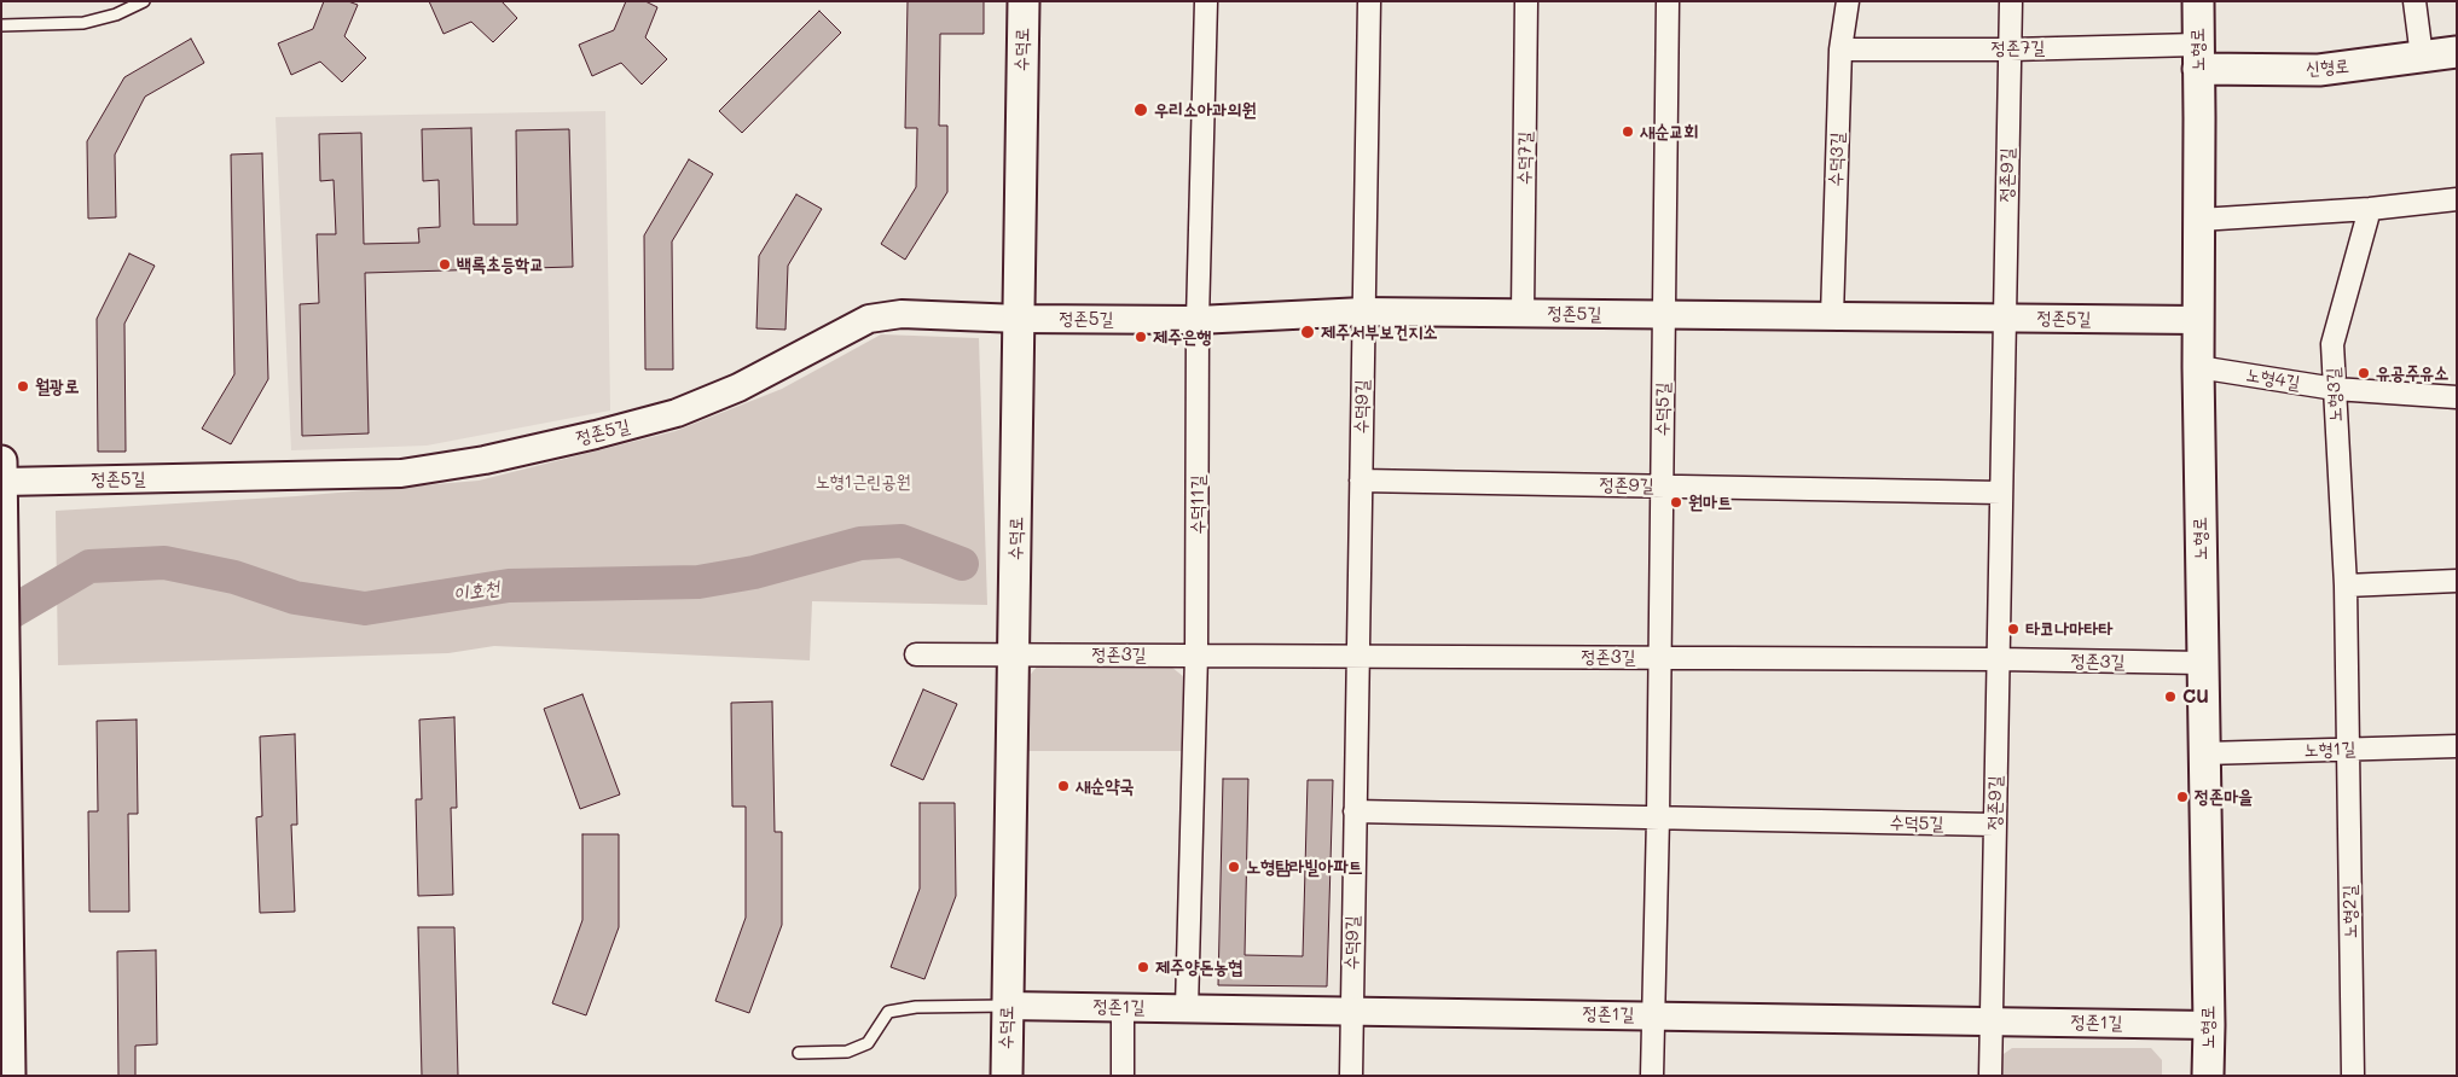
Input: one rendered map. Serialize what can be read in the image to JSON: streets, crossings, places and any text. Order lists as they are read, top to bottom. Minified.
{"streets":{"main road":["수덕로","노형로","신형로"],"street":["정존7길","수덕7길","수덕3길","정존9길","정존5길","노형4길","노형3길","수덕9길","수덕5길","수덕11길","정존3길","노형1길","노형2길","정존1길"]},"crossings":[["정존7길","노형로"],["정존7길","신형로"],["정존7길","수덕3길"],["정존7길","정존9길"],["수덕로","정존5길"],["수덕로","정존3길"],["수덕로","정존1길"],["노형로","신형로"],["노형로","정존5길"],["노형로","노형4길"],["노형로","정존3길"],["노형로","노형1길"],["노형로","정존1길"],["수덕7길","정존5길"],["수덕3길","정존5길"],["정존9길","정존5길"],["정존9길","수덕9길"],["정존9길","수덕5길"],["정존9길","정존3길"],["정존9길","정존1길"],["정존5길","수덕9길"],["정존5길","수덕5길"],["정존5길","수덕11길"],["노형4길","노형3길"],["노형3길","노형1길"],["노형3길","노형2길"],["수덕9길","정존3길"],["수덕9길","정존1길"],["수덕5길","정존3길"],["수덕5길","정존1길"],["수덕11길","정존3길"],["수덕11길","정존1길"],["노형1길","노형2길"]],"water":["이호천"],"parks":["노형1근린공원"],"places":["우리소아과의원","새순교회","백록초등학교","제주서부보건지소","제주은행","유공주유소","월광로","원마트","타코나마타타","CU","새순약국","정존마을","노형탐라빌아파트","제주양돈농협"]}
